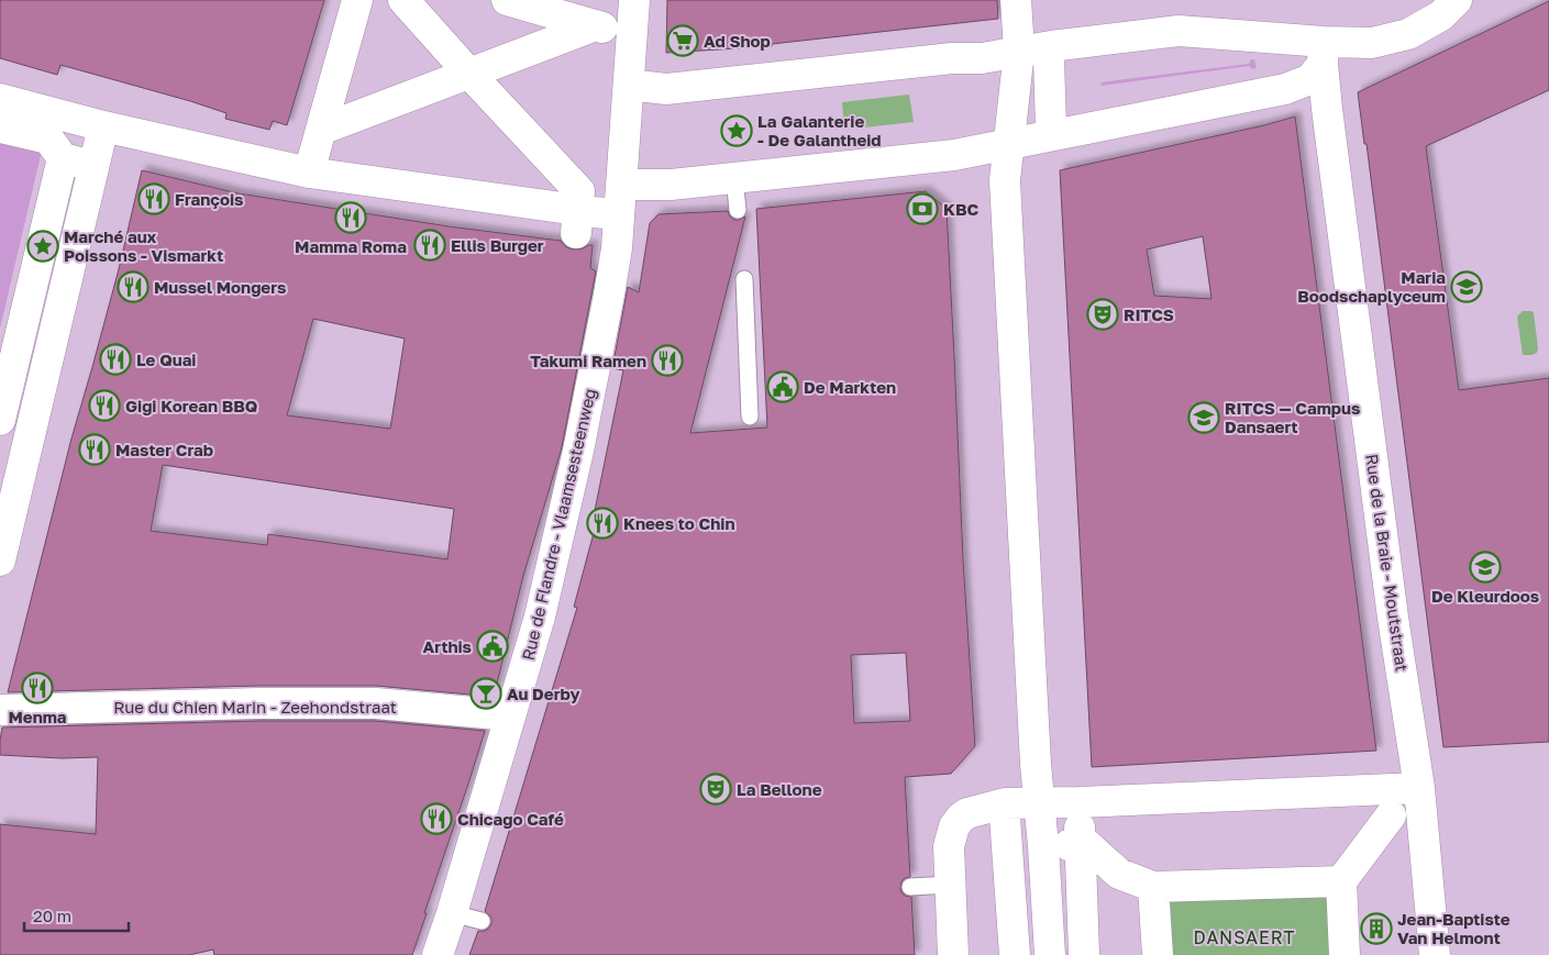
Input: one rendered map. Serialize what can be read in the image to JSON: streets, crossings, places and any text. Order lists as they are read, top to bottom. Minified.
{"streets":{"street":["Rue de Flandre - Vlaamsesteenweg","Rue de la Braie - Moutstraat","Rue du Chien Marin - Zeehondstraat"]},"crossings":[["Rue de Flandre - Vlaamsesteenweg","Rue du Chien Marin - Zeehondstraat"]],"districts":["DANSAERT"],"places":{"supermarket":["Ad Shop"],"place":["La Galanterie - De Galantheid","Marché aux Poissons - Vismarkt"],"restaurant":["François","Mamma Roma","Ellis Burger","Mussel Mongers","Le Quai","Takumi Ramen","Gigi Korean BBQ","Master Crab","Knees to Chin","Menma","Chicago Café"],"bank":["KBC"],"school or university":["Maria Boodschaplyceum","RITCS — Campus Dansaert","De Kleurdoos"],"theatre":["RITCS","La Bellone"],"public building":["De Markten","Arthis"],"bar":["Au Derby"],"building":["Jean-Baptiste Van Helmont"]},"scale_bar":"20 m"}
